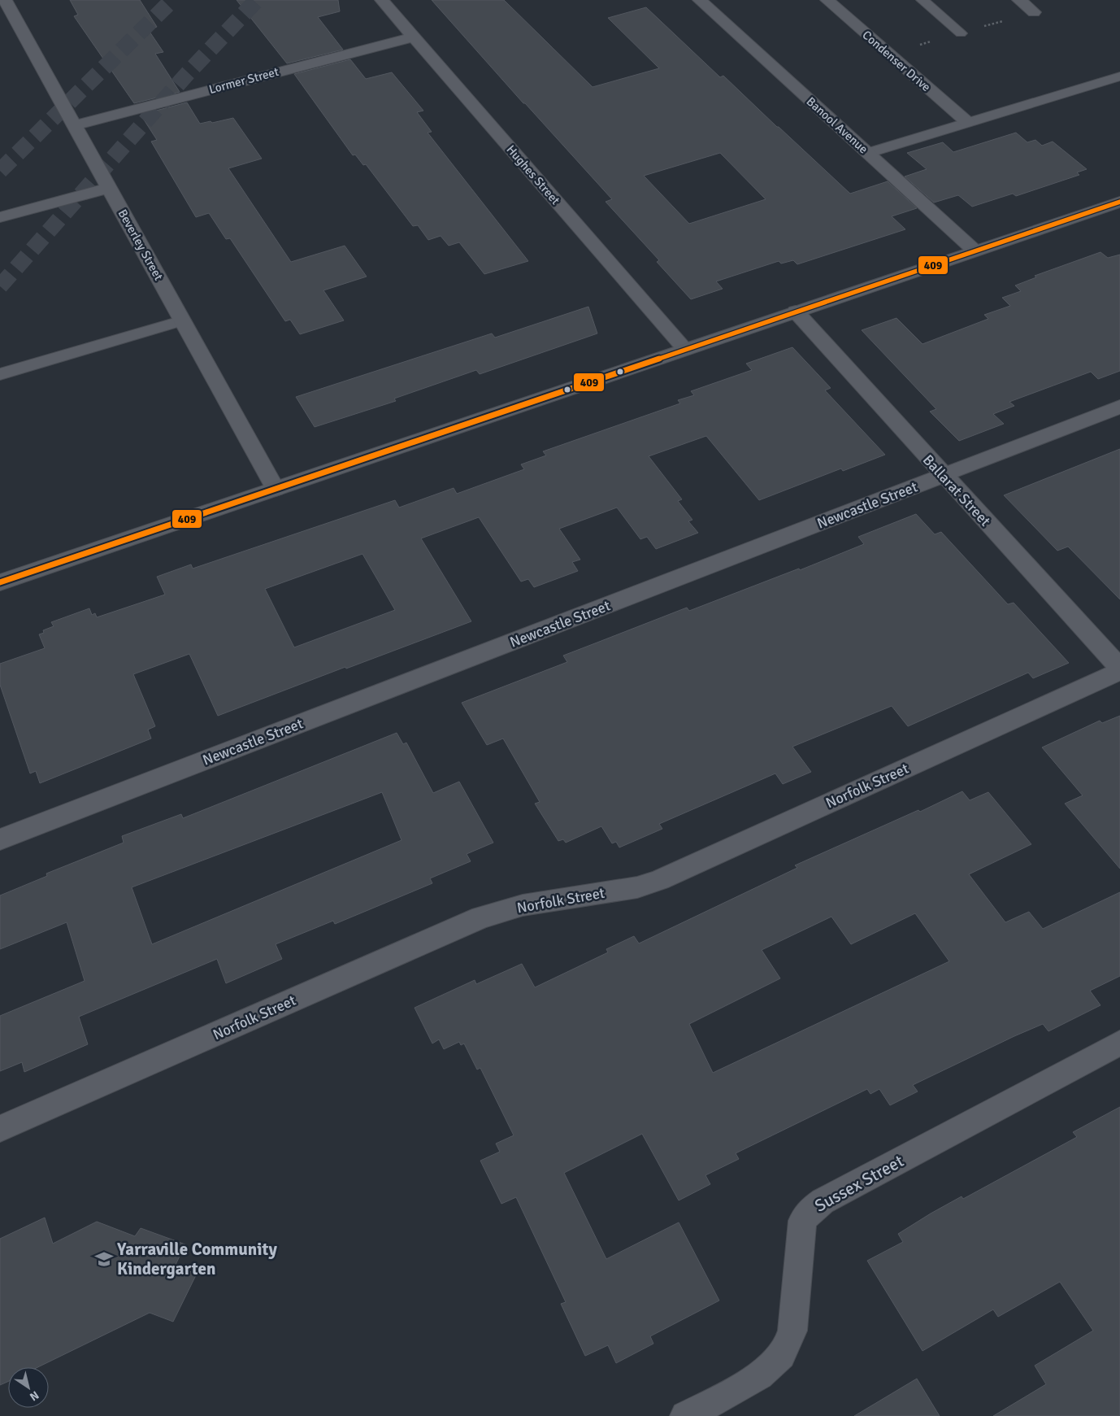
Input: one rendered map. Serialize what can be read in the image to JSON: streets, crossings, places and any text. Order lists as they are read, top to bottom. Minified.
{"streets":{"street":["Condenser Drive","Lormer Street","Banool Avenue","Hughes Street","Beverley Street","Ballarat Street","Newcastle Street","Norfolk Street","Sussex Street"]},"crossings":[["Lormer Street","Hughes Street"],["Lormer Street","Beverley Street"],["Ballarat Street","Newcastle Street"]],"places":{"school or university":["Yarraville Community Kindergarten"]},"lines":["transit line 409"],"north":"bottom right"}
